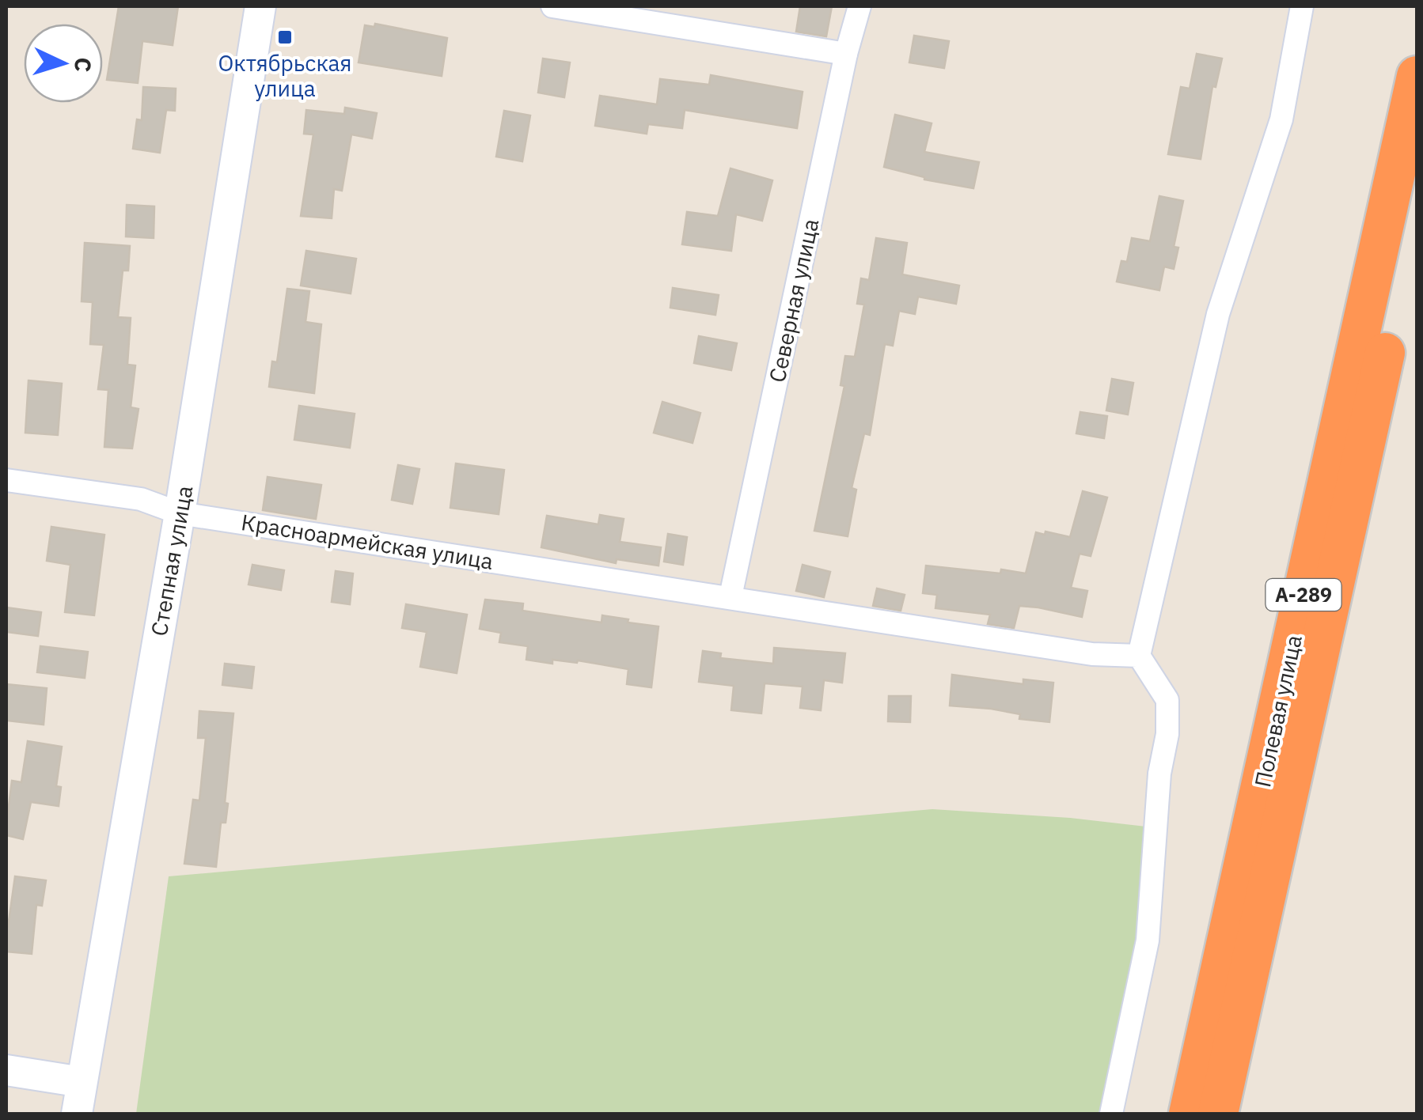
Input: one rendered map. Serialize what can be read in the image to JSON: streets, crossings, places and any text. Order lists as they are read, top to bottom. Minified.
{"streets":{"highway":["А-289","Полевая улица"],"main road":["Степная улица"],"street":["Северная улица","Красноармейская улица"]},"crossings":[["Северная улица","Красноармейская улица"],["Красноармейская улица","Степная улица"]],"places":{"transit":["Октябрьская улица"]},"north":"right"}
